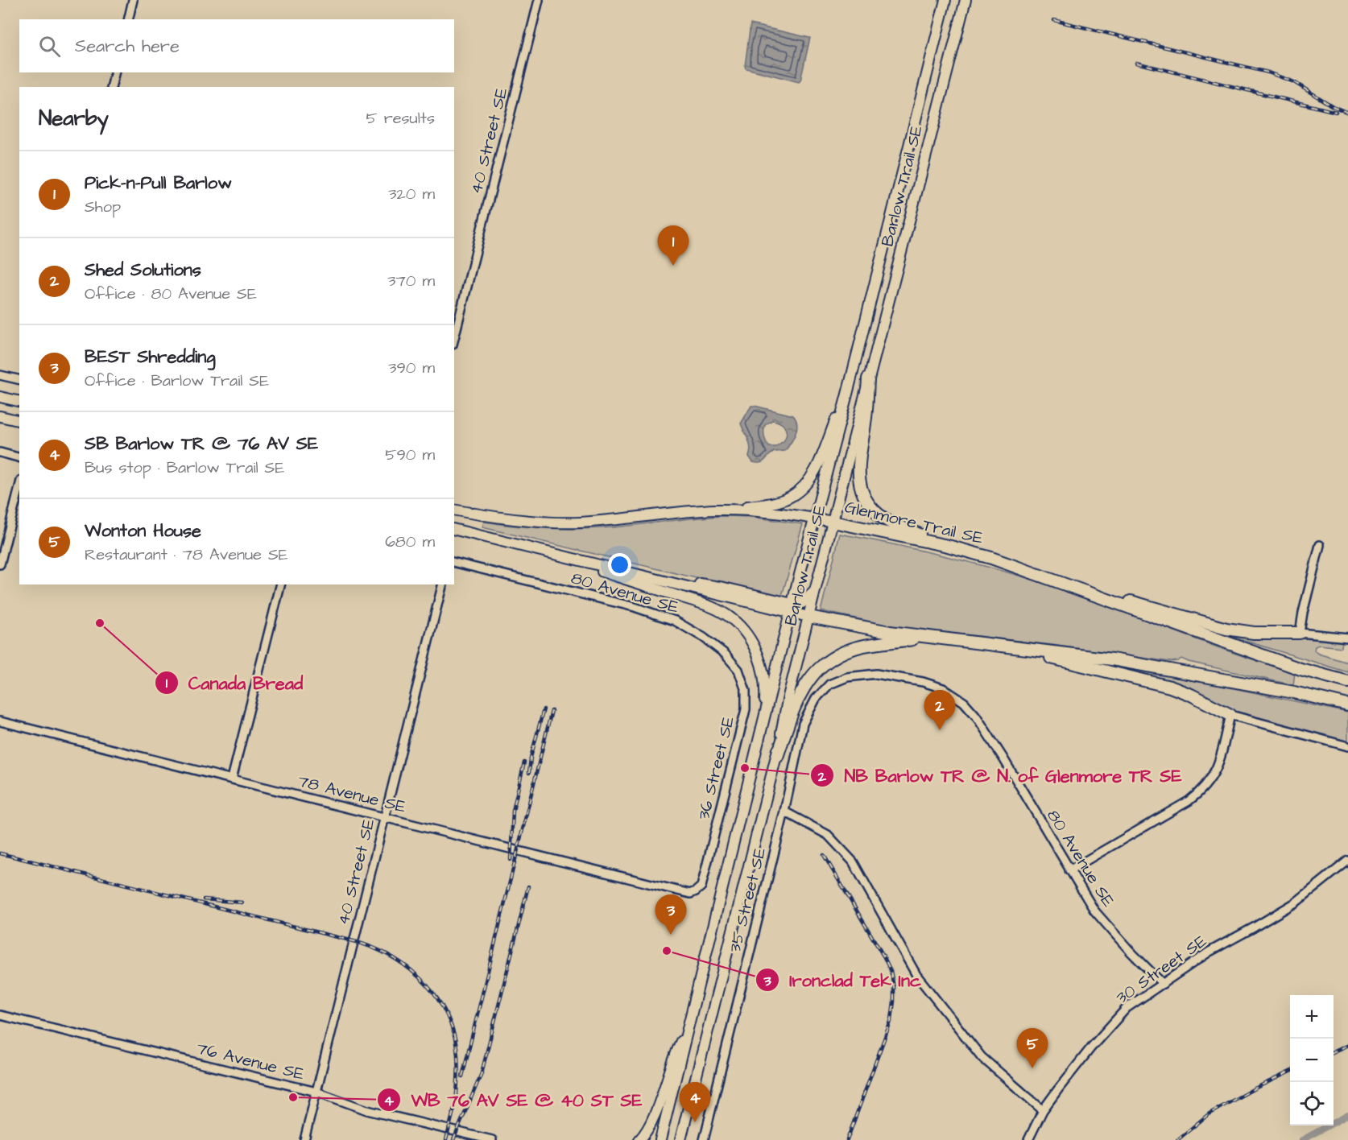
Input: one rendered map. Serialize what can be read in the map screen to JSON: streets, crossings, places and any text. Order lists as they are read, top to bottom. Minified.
{"streets":{"highway":["Glenmore Trail SE"],"main road":["Barlow Trail SE"],"street":["40 Street SE","80 Avenue SE","36 Street SE","78 Avenue SE","35 Street SE","30 Street SE","76 Avenue SE"]},"crossings":[["40 Street SE","78 Avenue SE"],["40 Street SE","76 Avenue SE"],["Barlow Trail SE","Glenmore Trail SE"],["80 Avenue SE","36 Street SE"],["80 Avenue SE","35 Street SE"],["80 Avenue SE","30 Street SE"],["36 Street SE","78 Avenue SE"]],"places":["Canada Bread","NB Barlow TR @ N. of Glenmore TR SE","Ironclad Tek Inc","WB 76 AV SE @ 40 ST SE"],"page":{"search":"Search here","heading":["Nearby","5 results"],"list":[{"mark":"1","name":"Pick-n-Pull Barlow","note":"Shop","value":"320 m"},{"mark":"2","name":"Shed Solutions","note":"Office · 80 Avenue SE","value":"370 m"},{"mark":"3","name":"BEST Shredding","note":"Office · Barlow Trail SE","value":"390 m"},{"mark":"4","name":"SB Barlow TR @ 76 AV SE","note":"Bus stop · Barlow Trail SE","value":"590 m"},{"mark":"5","name":"Wonton House","note":"Restaurant · 78 Avenue SE","value":"680 m"}],"pins":["1","2","3","5","4"],"map_buttons":["+","−"]}}
